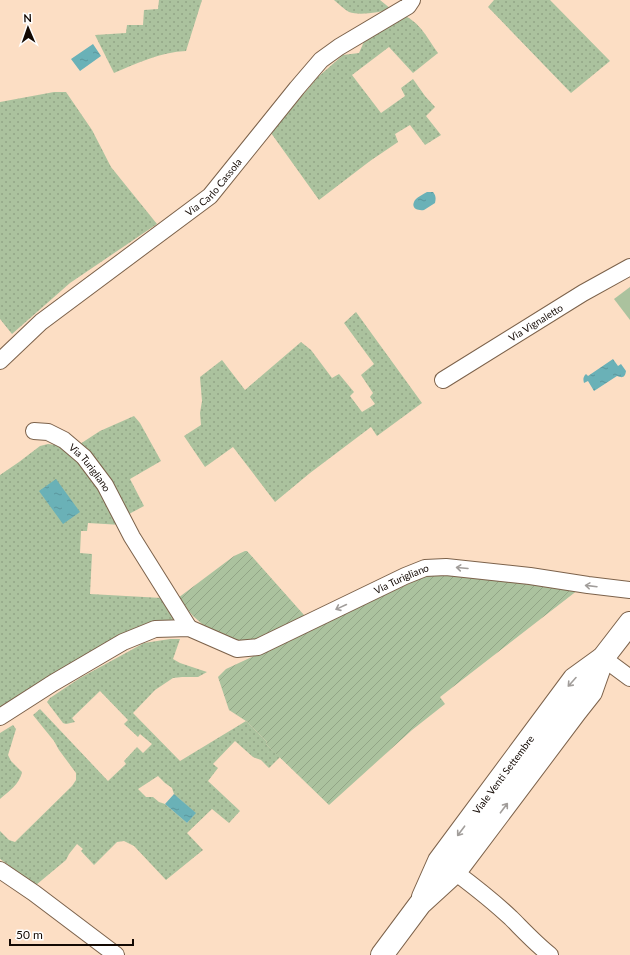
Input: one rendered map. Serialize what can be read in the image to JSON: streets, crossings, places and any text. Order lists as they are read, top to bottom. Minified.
{"streets":{"main road":["Viale Venti Settembre"],"street":["Via Carlo Cassola","Via Vignaletto","Via Turigliano"]},"one_way":["Via Turigliano"],"scale_bar":"50 m","north":"top"}
